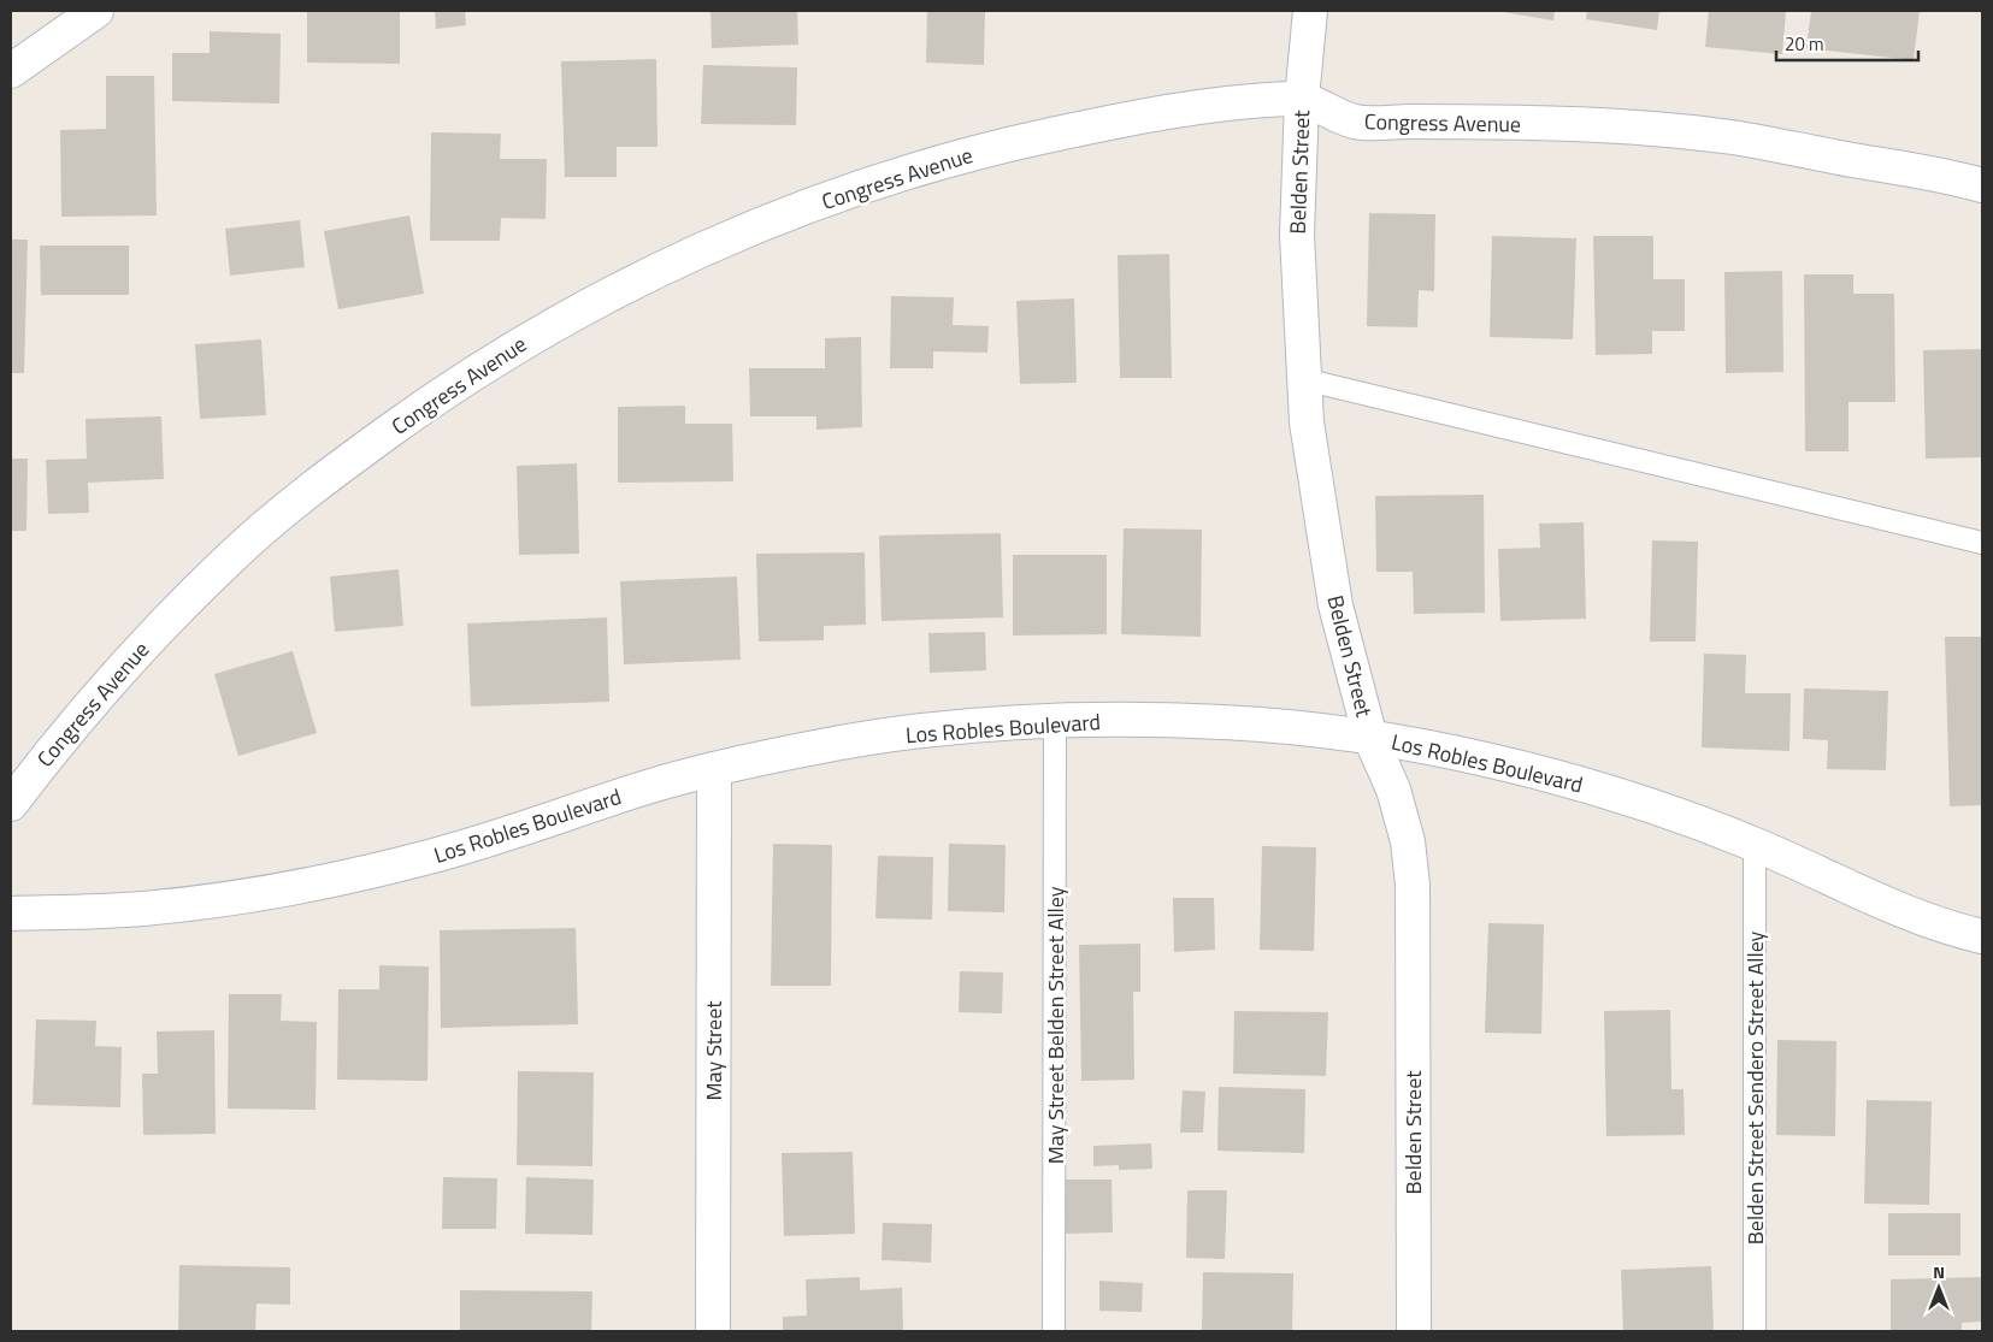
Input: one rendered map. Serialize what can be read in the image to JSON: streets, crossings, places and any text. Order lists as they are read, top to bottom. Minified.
{"streets":{"street":["Congress Avenue","Belden Street","Los Robles Boulevard","May Street"],"lane":["May Street Belden Street Alley","Belden Street Sendero Street Alley"]},"crossings":[["Congress Avenue","Belden Street"],["Belden Street","Los Robles Boulevard"],["Los Robles Boulevard","May Street Belden Street Alley"],["Los Robles Boulevard","May Street"],["Los Robles Boulevard","Belden Street Sendero Street Alley"]],"scale_bar":"20 m","north":"top"}
